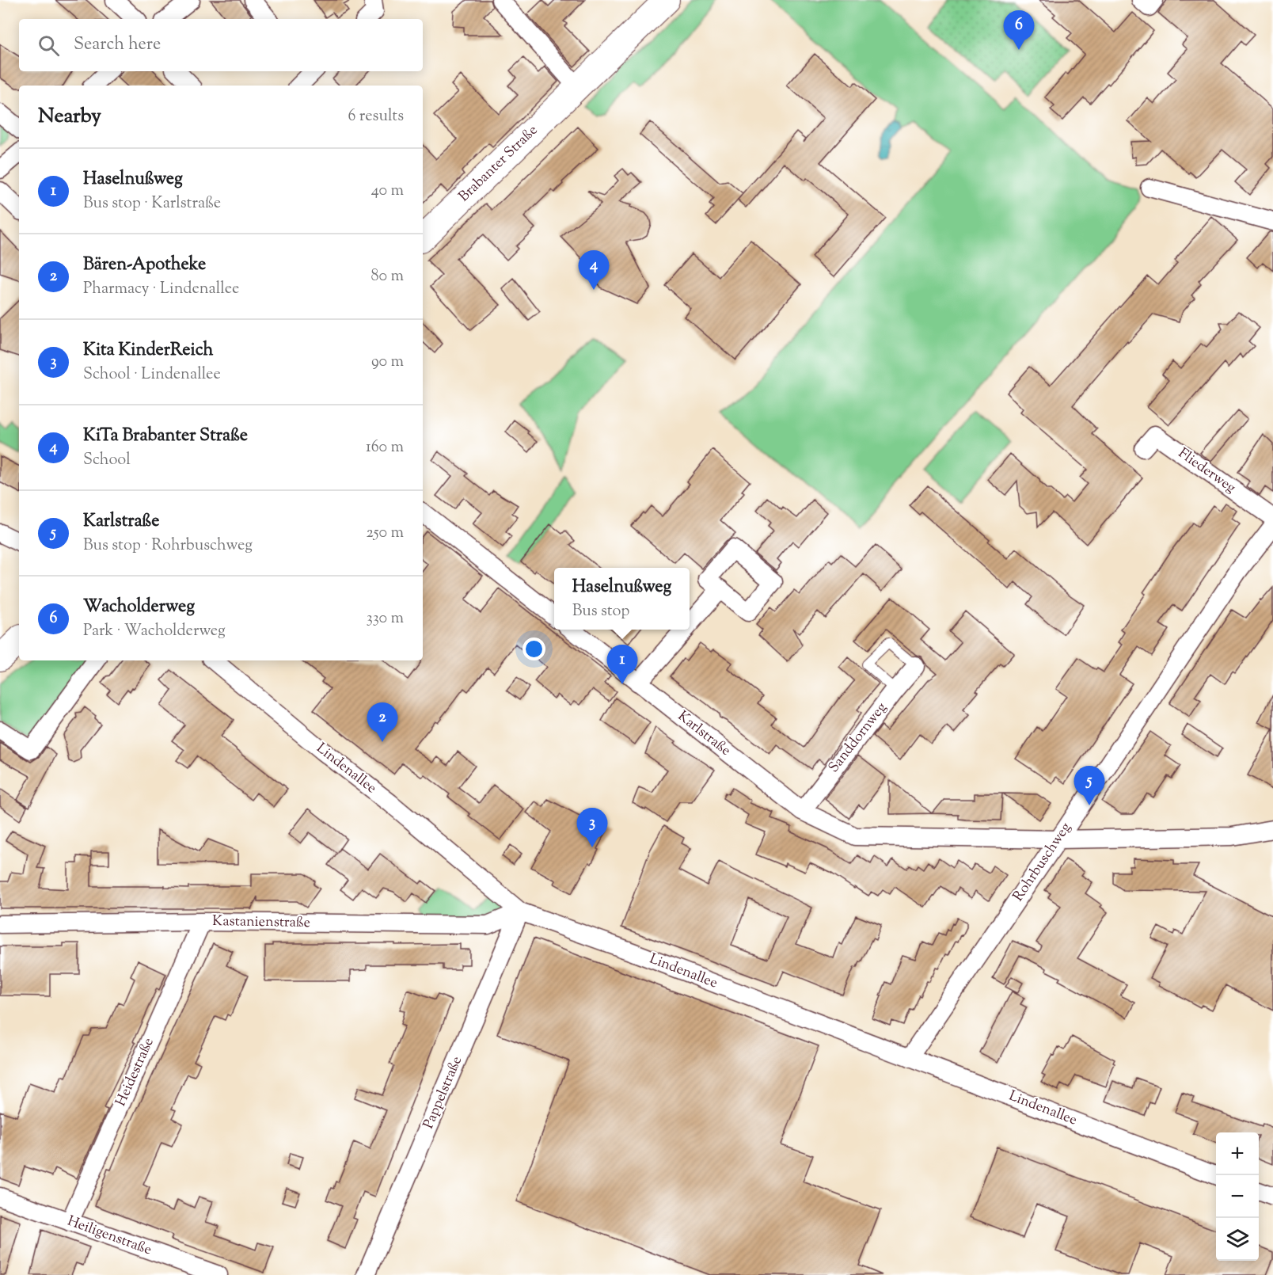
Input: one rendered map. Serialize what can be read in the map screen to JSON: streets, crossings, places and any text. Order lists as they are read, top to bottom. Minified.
{"streets":{"main road":["Brabanter Straße"],"street":["Fliederweg","Karlstraße","Sanddornweg","Lindenallee","Rohrbuschweg","Kastanienstraße","Heidestraße","Pappelstraße","Heiligenstraße"]},"crossings":[["Karlstraße","Sanddornweg"],["Karlstraße","Rohrbuschweg"],["Lindenallee","Rohrbuschweg"],["Lindenallee","Kastanienstraße"],["Lindenallee","Pappelstraße"],["Kastanienstraße","Heidestraße"],["Kastanienstraße","Pappelstraße"],["Heidestraße","Heiligenstraße"]],"page":{"pins":["6","4","1","2","5","3"],"search":"Search here","heading":["Nearby","6 results"],"list":[{"mark":"1","name":"Haselnußweg","note":"Bus stop · Karlstraße","value":"40 m"},{"mark":"2","name":"Bären-Apotheke","note":"Pharmacy · Lindenallee","value":"80 m"},{"mark":"3","name":"Kita KinderReich","note":"School · Lindenallee","value":"90 m"},{"mark":"4","name":"KiTa Brabanter Straße","note":"School","value":"160 m"},{"mark":"5","name":"Karlstraße","note":"Bus stop · Rohrbuschweg","value":"250 m"},{"mark":"6","name":"Wacholderweg","note":"Park · Wacholderweg","value":"330 m"}],"popup":["Haselnußweg","Bus stop"],"map_buttons":["+","−"]}}
